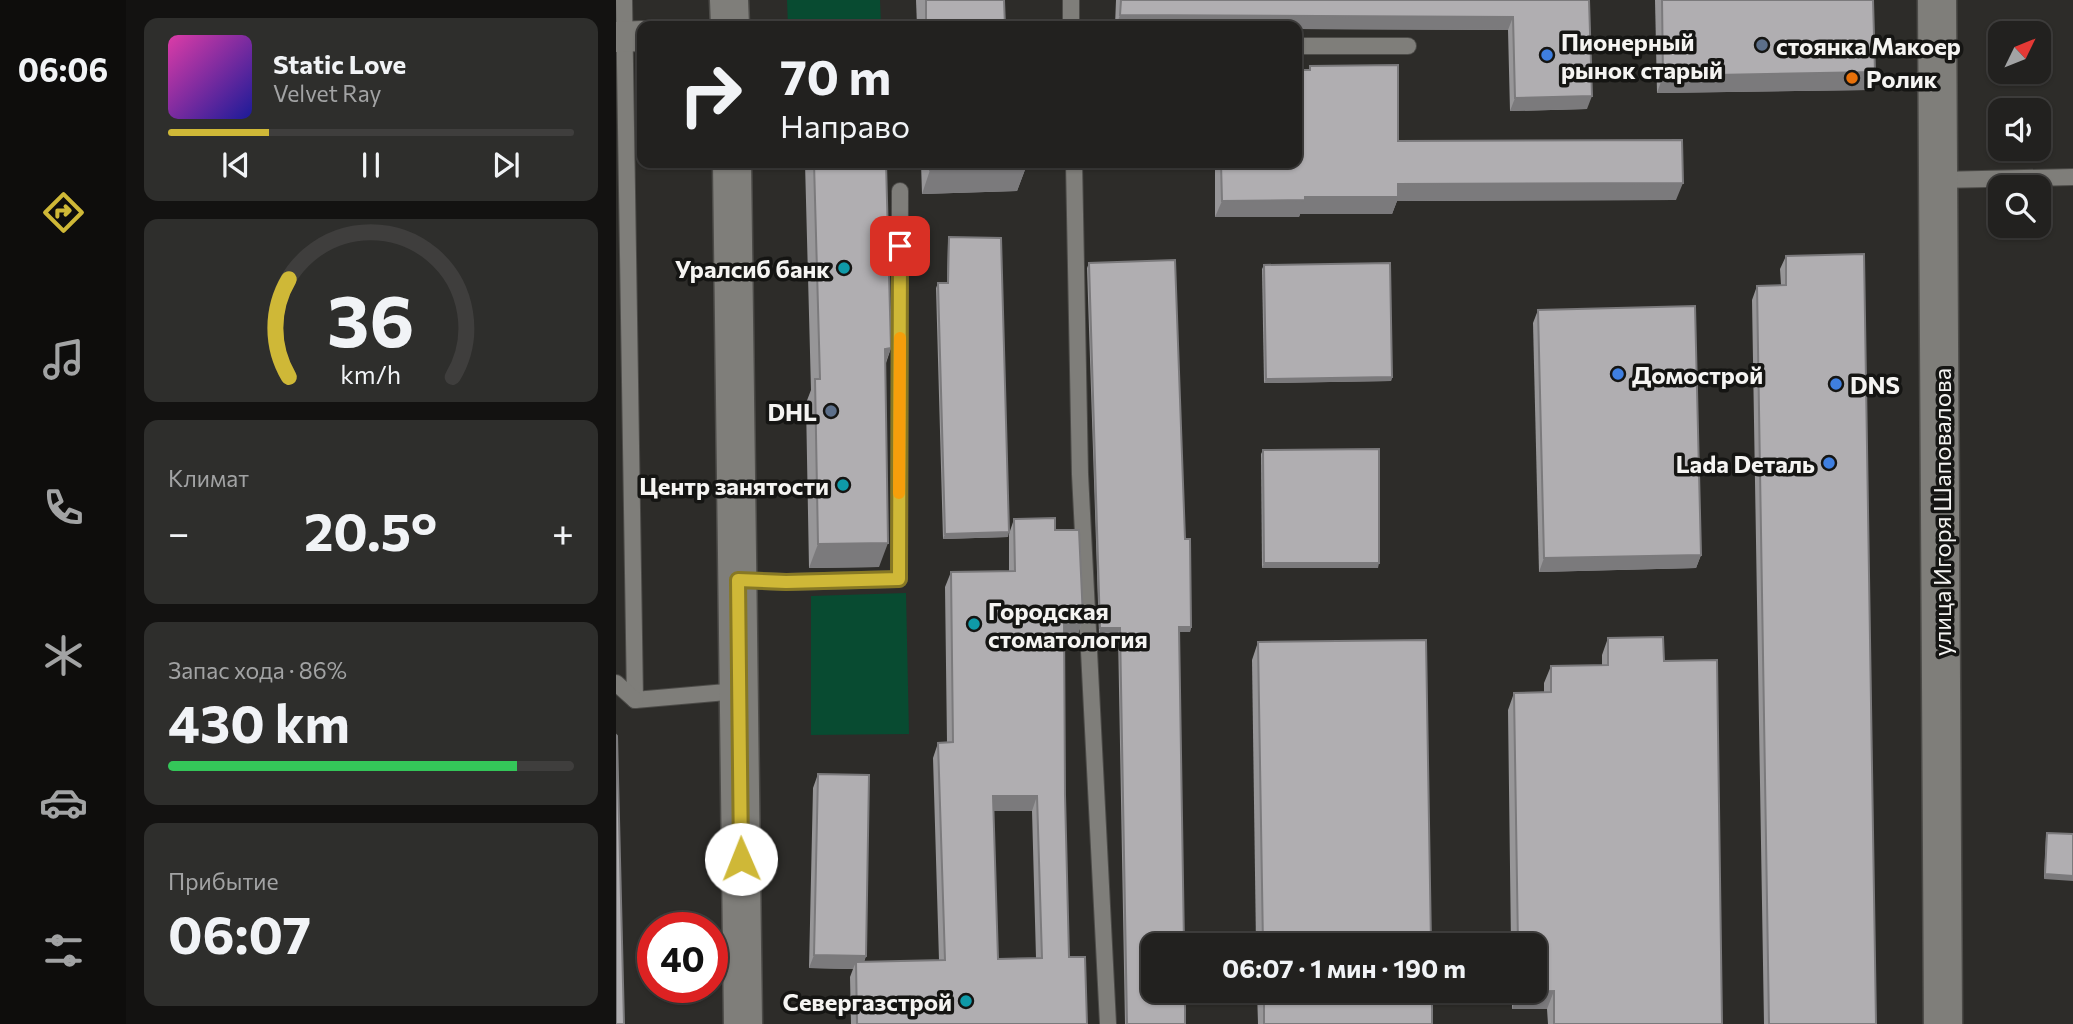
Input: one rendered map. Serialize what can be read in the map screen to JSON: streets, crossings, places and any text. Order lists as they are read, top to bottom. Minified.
{"streets":{"street":["улица Игоря Шаповалова"]},"places":["стоянка Макоер","Пионерный рынок старый","Ролик","Уралсиб банк","Домострой","DNS","DHL","Lada Dеталь","Центр занятости","Городская стоматология","Севергазстрой"],"north":"top right","page":{"tabs":"06:06","turn":["70 m","Направо"],"song":["Static Love","Velvet Ray"],"tile":["Климат",["Запас хода · 86%","430 km"],["Прибытие","06:07"]],"heat":["−","20.5°","+"],"limit":"40","trip":"06:07 · 1 мин · 190 m","gauge":["36","km/h"]}}
